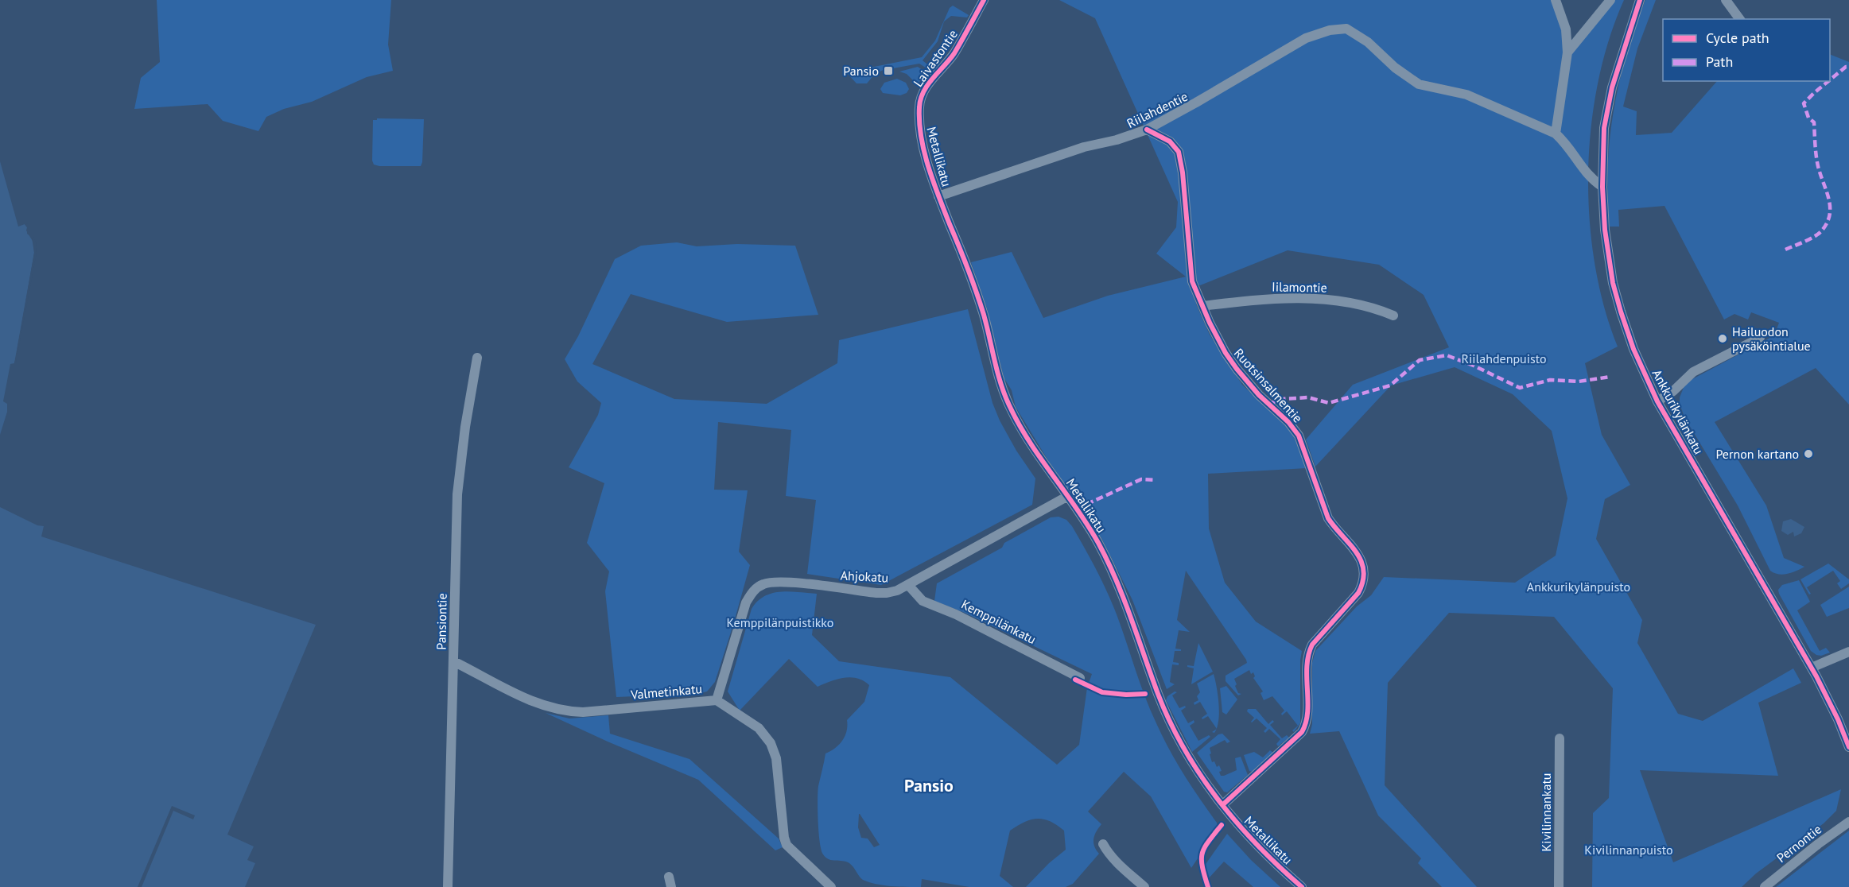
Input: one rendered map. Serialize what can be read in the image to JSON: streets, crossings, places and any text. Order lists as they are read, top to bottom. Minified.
{"streets":{"street":["Laivastontie","Riilahdentie","Metallikatu","Iilamontie","Ruotsinsalmentie","Ankkurikylänkatu","Ahjokatu","Pansiontie","Kemppilänkatu","Valmetinkatu","Kivilinnankatu","Pernontie"]},"crossings":[["Laivastontie","Metallikatu"],["Riilahdentie","Metallikatu"],["Riilahdentie","Ruotsinsalmentie"],["Riilahdentie","Ankkurikylänkatu"],["Metallikatu","Ruotsinsalmentie"],["Metallikatu","Ahjokatu"],["Iilamontie","Ruotsinsalmentie"],["Ahjokatu","Kemppilänkatu"],["Ahjokatu","Valmetinkatu"],["Pansiontie","Valmetinkatu"]],"districts":["Pansio"],"parks":["Riilahdenpuisto","Ankkurikylänpuisto","Kemppilänpuistikko","Kivilinnanpuisto"],"places":{"transit":["Pansio"],"other":["Hailuodon pysäköintialue","Pernon kartano"]},"legend":["Cycle path","Path"]}
